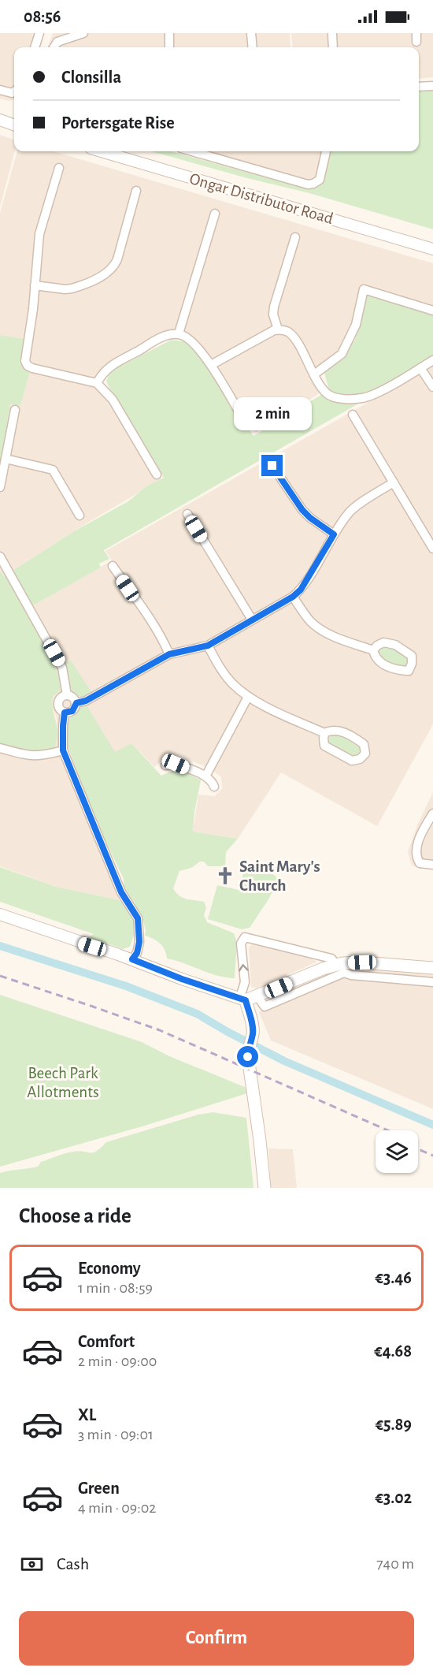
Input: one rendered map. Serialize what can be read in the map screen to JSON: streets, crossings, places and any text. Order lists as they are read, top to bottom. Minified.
{"streets":{"street":["Ongar Distributor Road"]},"parks":["Beech Park Allotments"],"places":{"church":["Saint Mary's Church"]},"page":{"status":"08:56","banner":["Clonsilla","Portersgate Rise"],"bubble":"2 min","heading":"Choose a ride","list":[{"name":"Economy","note":"1 min · 08:59","value":"€3.46"},{"name":"Comfort","note":"2 min · 09:00","value":"€4.68"},{"name":"XL","note":"3 min · 09:01","value":"€5.89"},{"name":"Green","note":"4 min · 09:02","value":"€3.02"}],"pay":["Cash","740 m"],"buttons":"Confirm"}}
